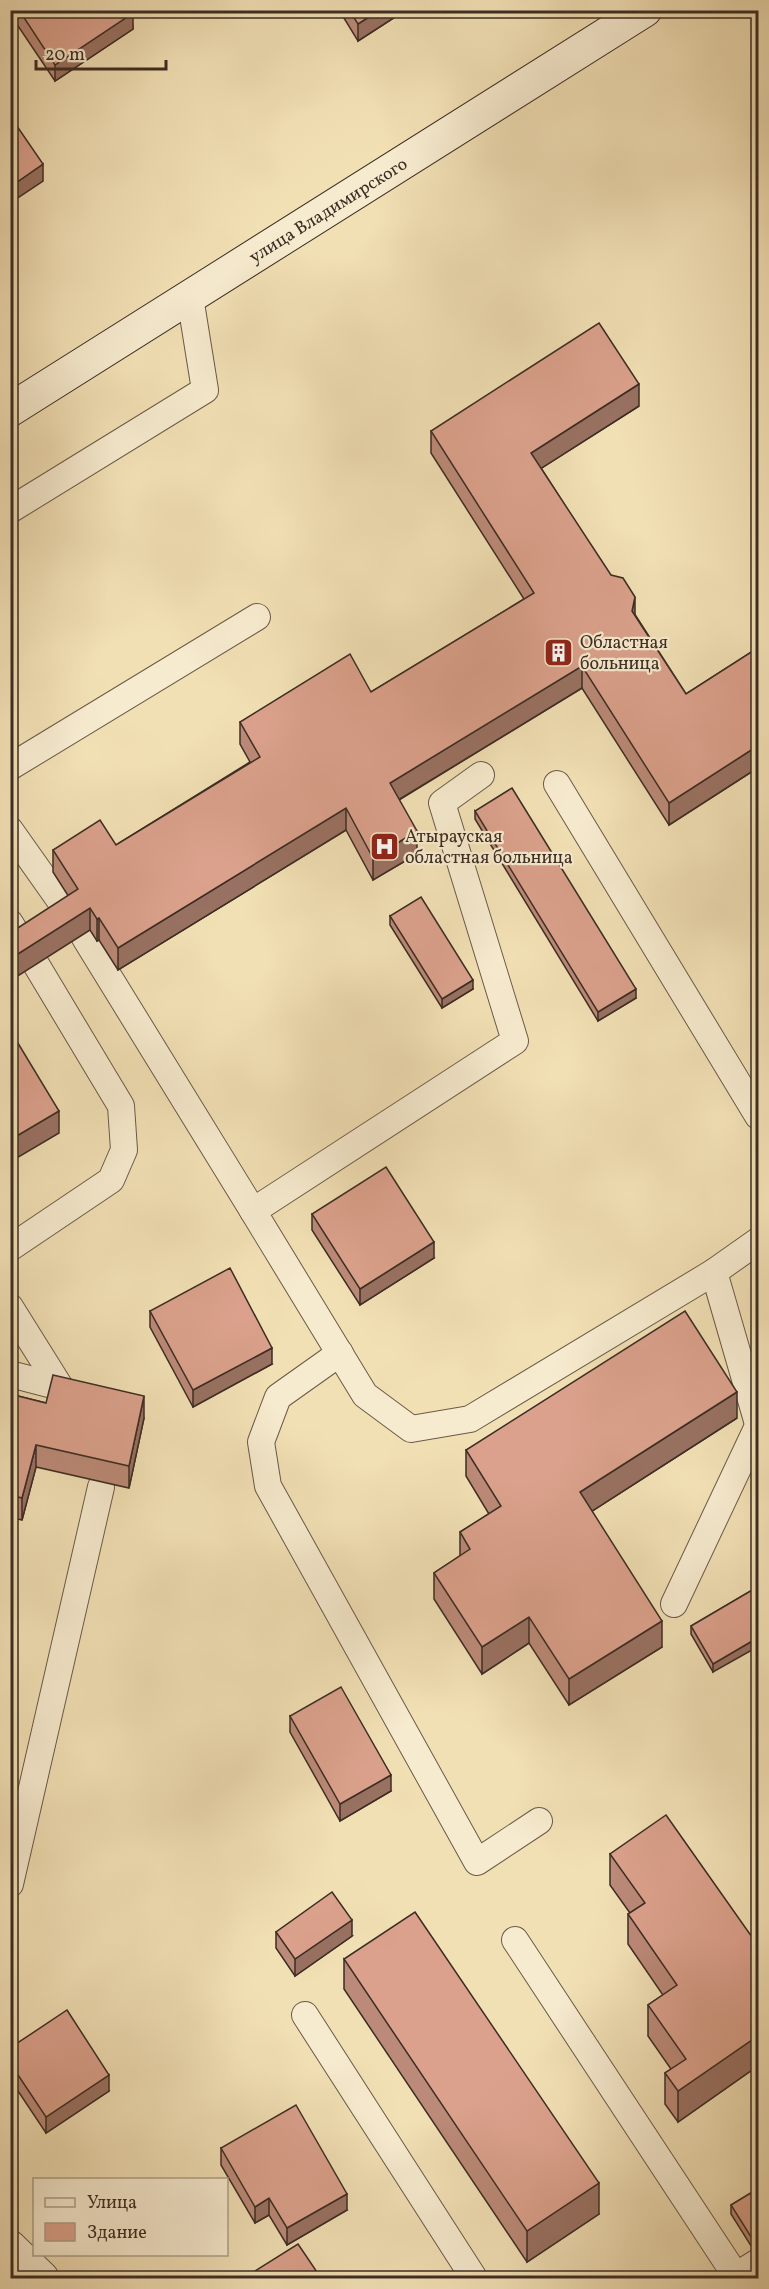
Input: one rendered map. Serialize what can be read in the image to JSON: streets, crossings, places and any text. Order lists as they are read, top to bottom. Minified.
{"streets":{"street":["улица Владимирского"]},"places":{"building":["Областная больница"],"hospital":["Атырауская областная больница"]},"legend":["Улица","Здание"],"scale_bar":"20 m"}
